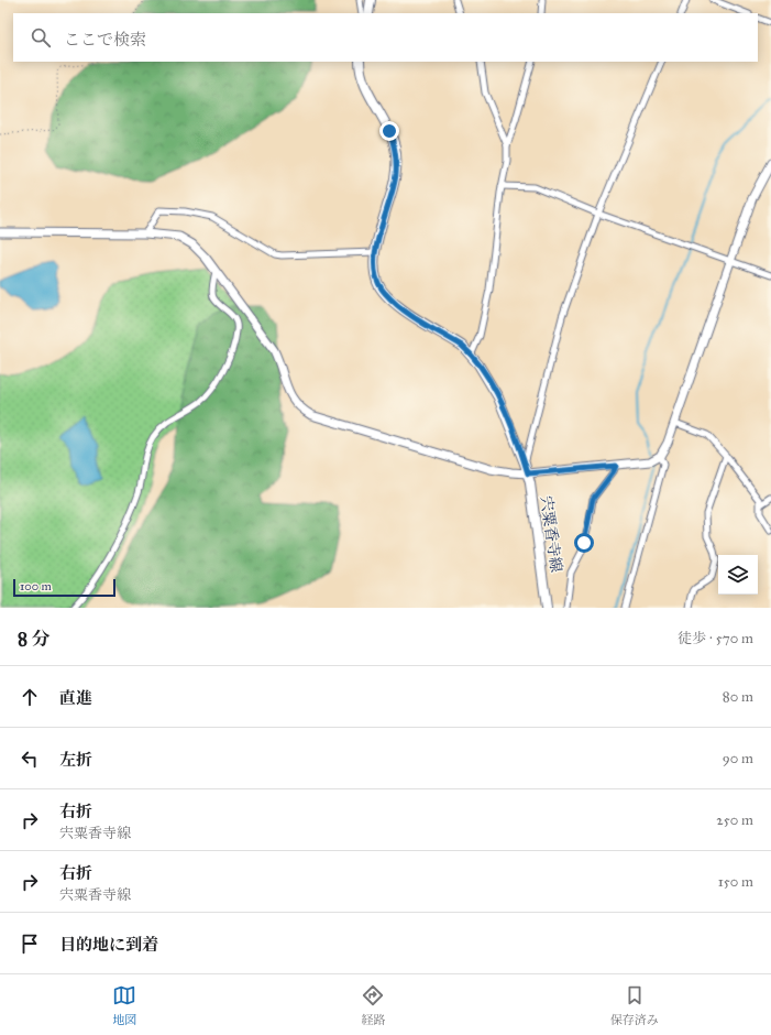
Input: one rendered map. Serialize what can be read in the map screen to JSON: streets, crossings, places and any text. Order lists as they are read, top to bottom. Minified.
{"streets":{"main road":["宍粟香寺線"]},"scale_bar":"100 m","page":{"search":"ここで検索","scale":"100 m","heading":["8 分","徒歩 · 570 m"],"list":[["直進","80 m"],["左折","90 m"],["右折","宍粟香寺線","250 m"],["右折","宍粟香寺線","150 m"],"目的地に到着"],"nav":["地図","経路","保存済み"]}}
